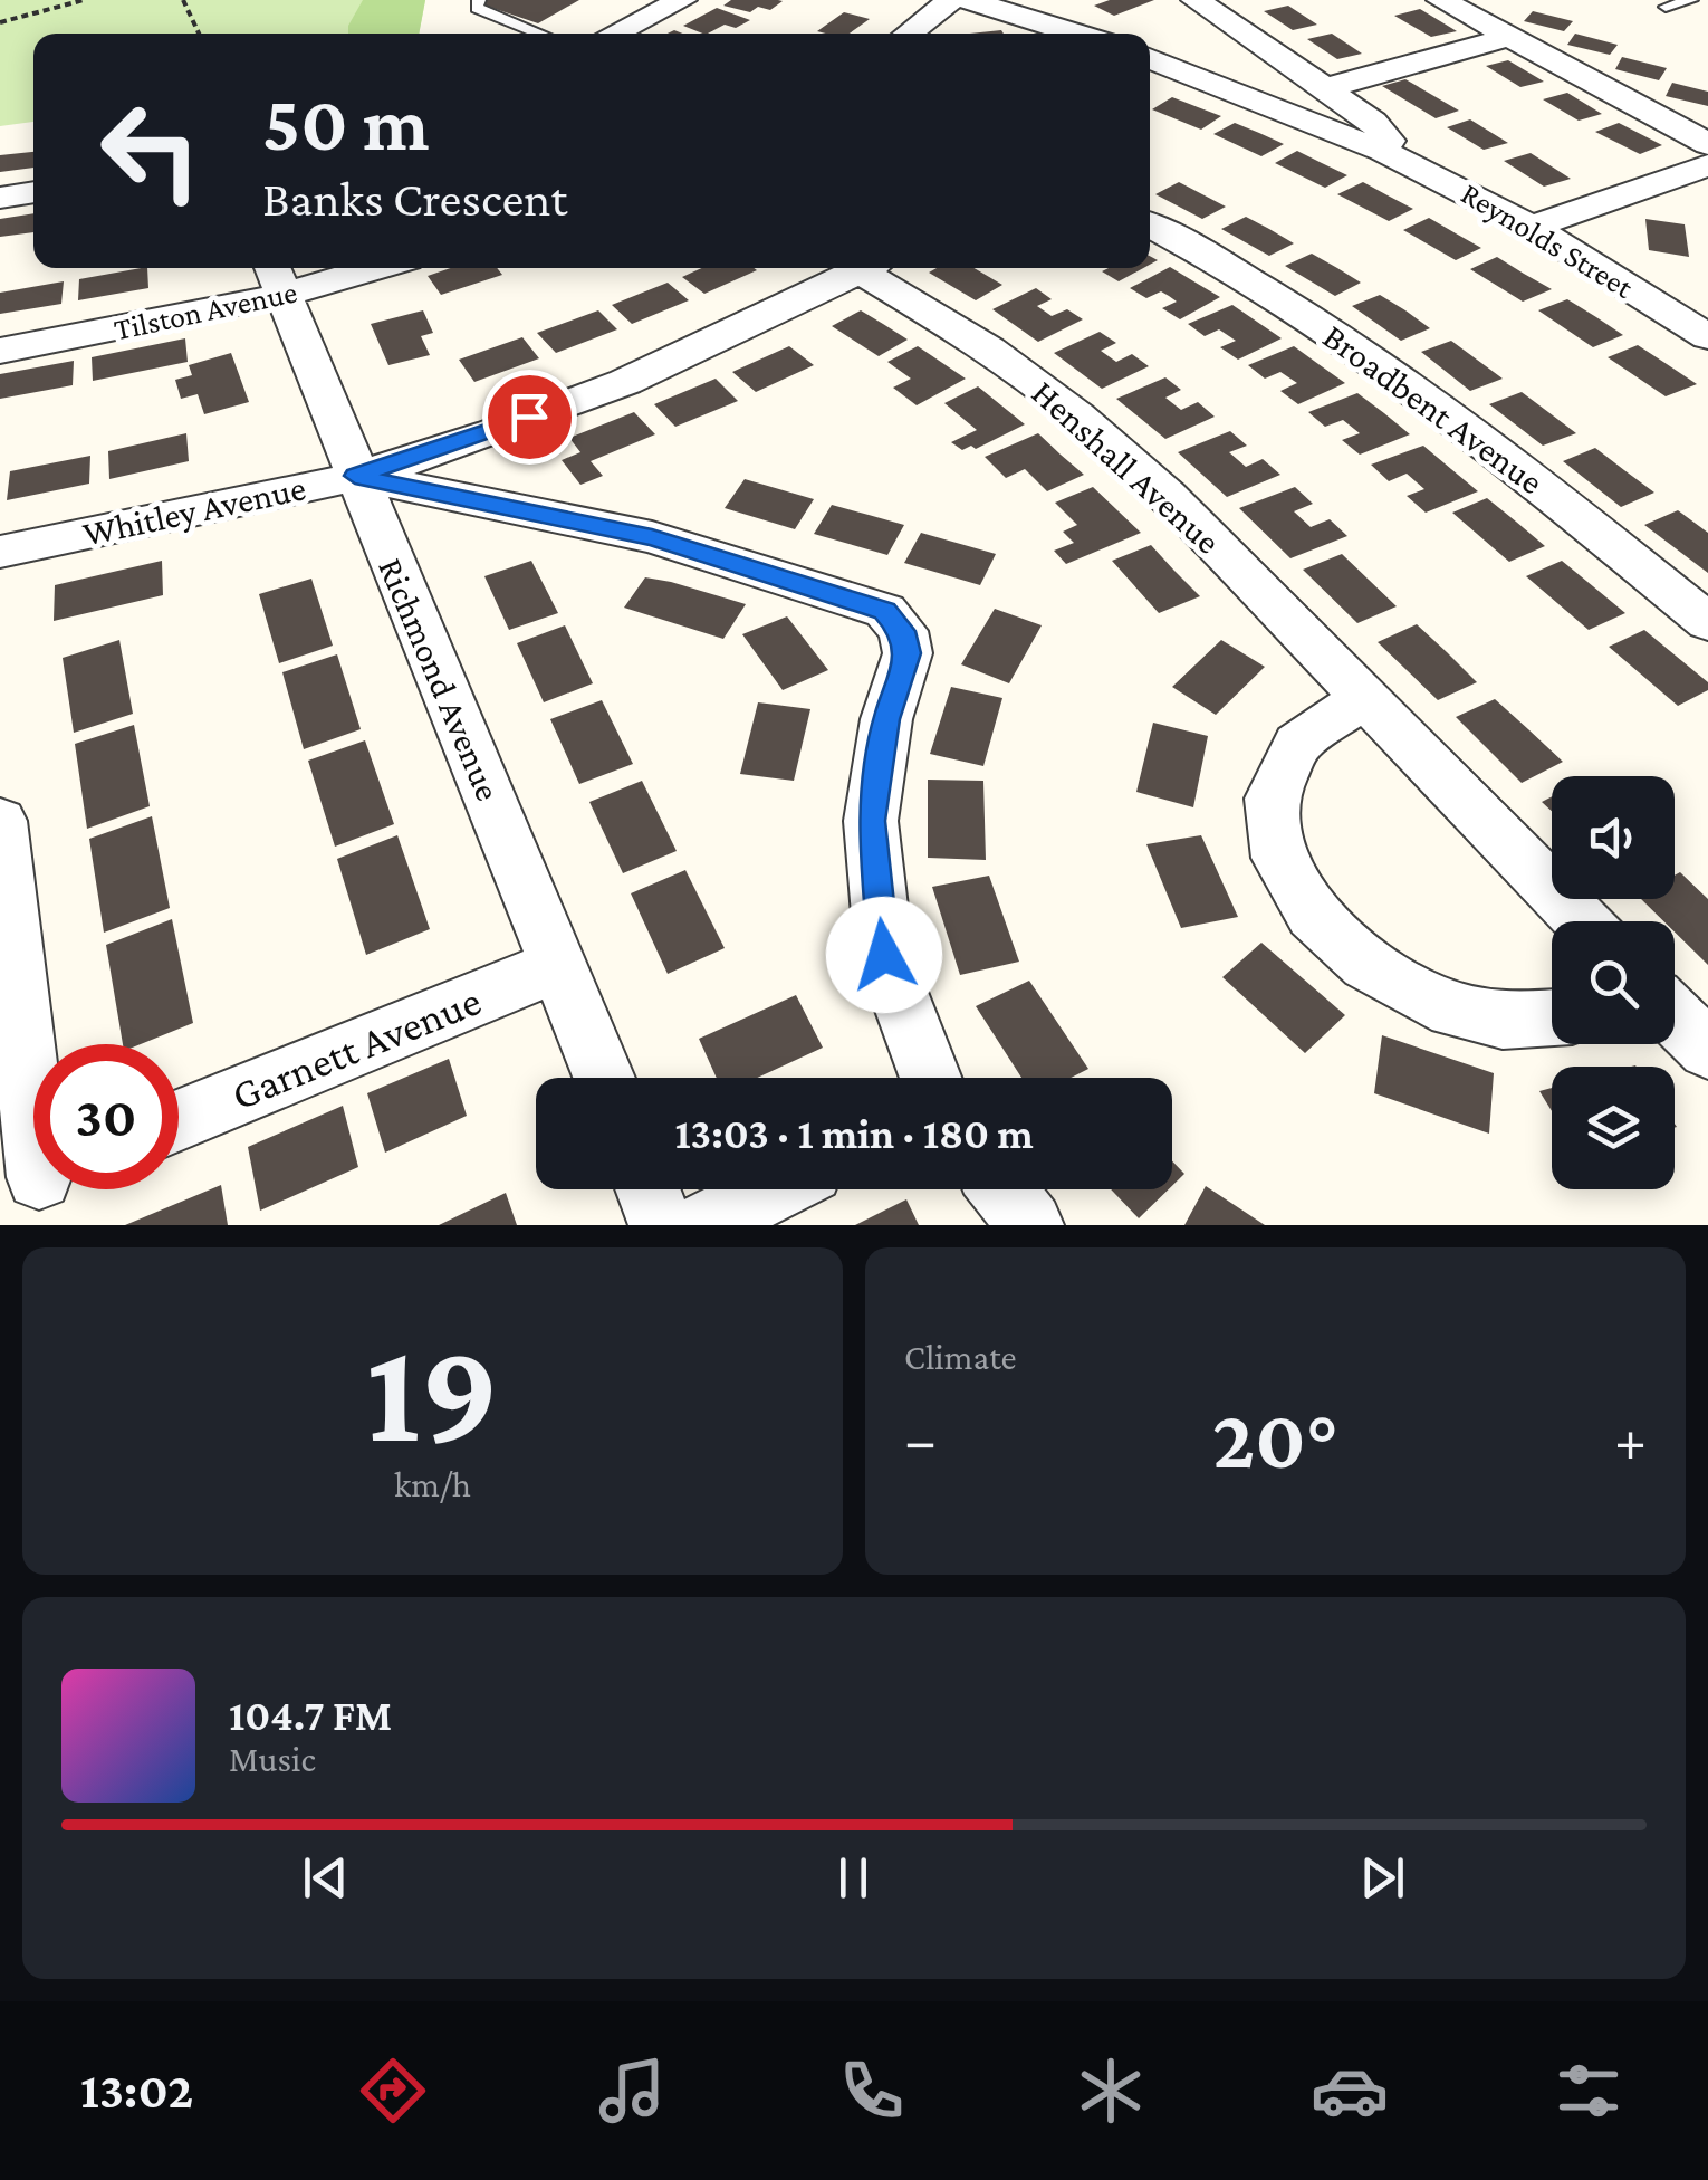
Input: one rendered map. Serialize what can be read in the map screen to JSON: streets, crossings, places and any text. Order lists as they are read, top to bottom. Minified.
{"streets":{"street":["Reynolds Street","Tilston Avenue","Broadbent Avenue","Henshall Avenue","Whitley Avenue","Richmond Avenue","Garnett Avenue"]},"crossings":[["Tilston Avenue","Richmond Avenue"],["Whitley Avenue","Richmond Avenue"],["Richmond Avenue","Garnett Avenue"]],"page":{"turn":["50 m","Banks Crescent"],"limit":"30","trip":"13:03 · 1 min · 180 m","tile":[["19","km/h"],"Climate"],"heat":["−","20°","+"],"song":["104.7 FM","Music"],"tabs":"13:02"}}
